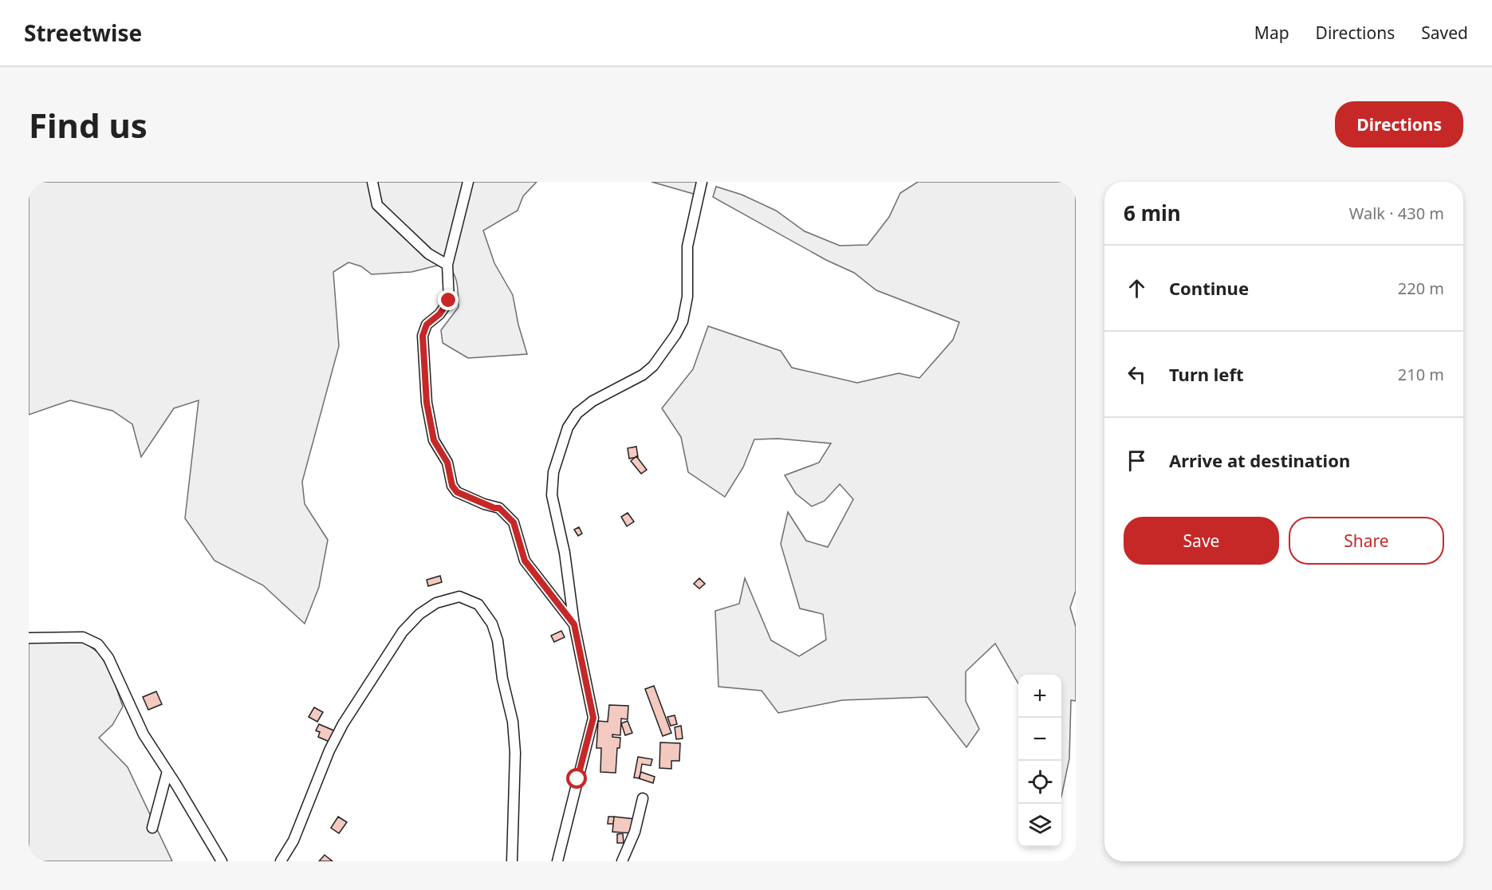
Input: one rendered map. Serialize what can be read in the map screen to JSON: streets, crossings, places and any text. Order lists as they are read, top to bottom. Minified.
{"page":{"header":"Streetwise","nav":["Map","Directions","Saved"],"buttons":["Directions",["Save","Share"]],"title":"Find us","heading":["6 min","Walk · 430 m"],"list":[["Continue","220 m"],["Turn left","210 m"],"Arrive at destination"],"map_buttons":["+","−"]}}
